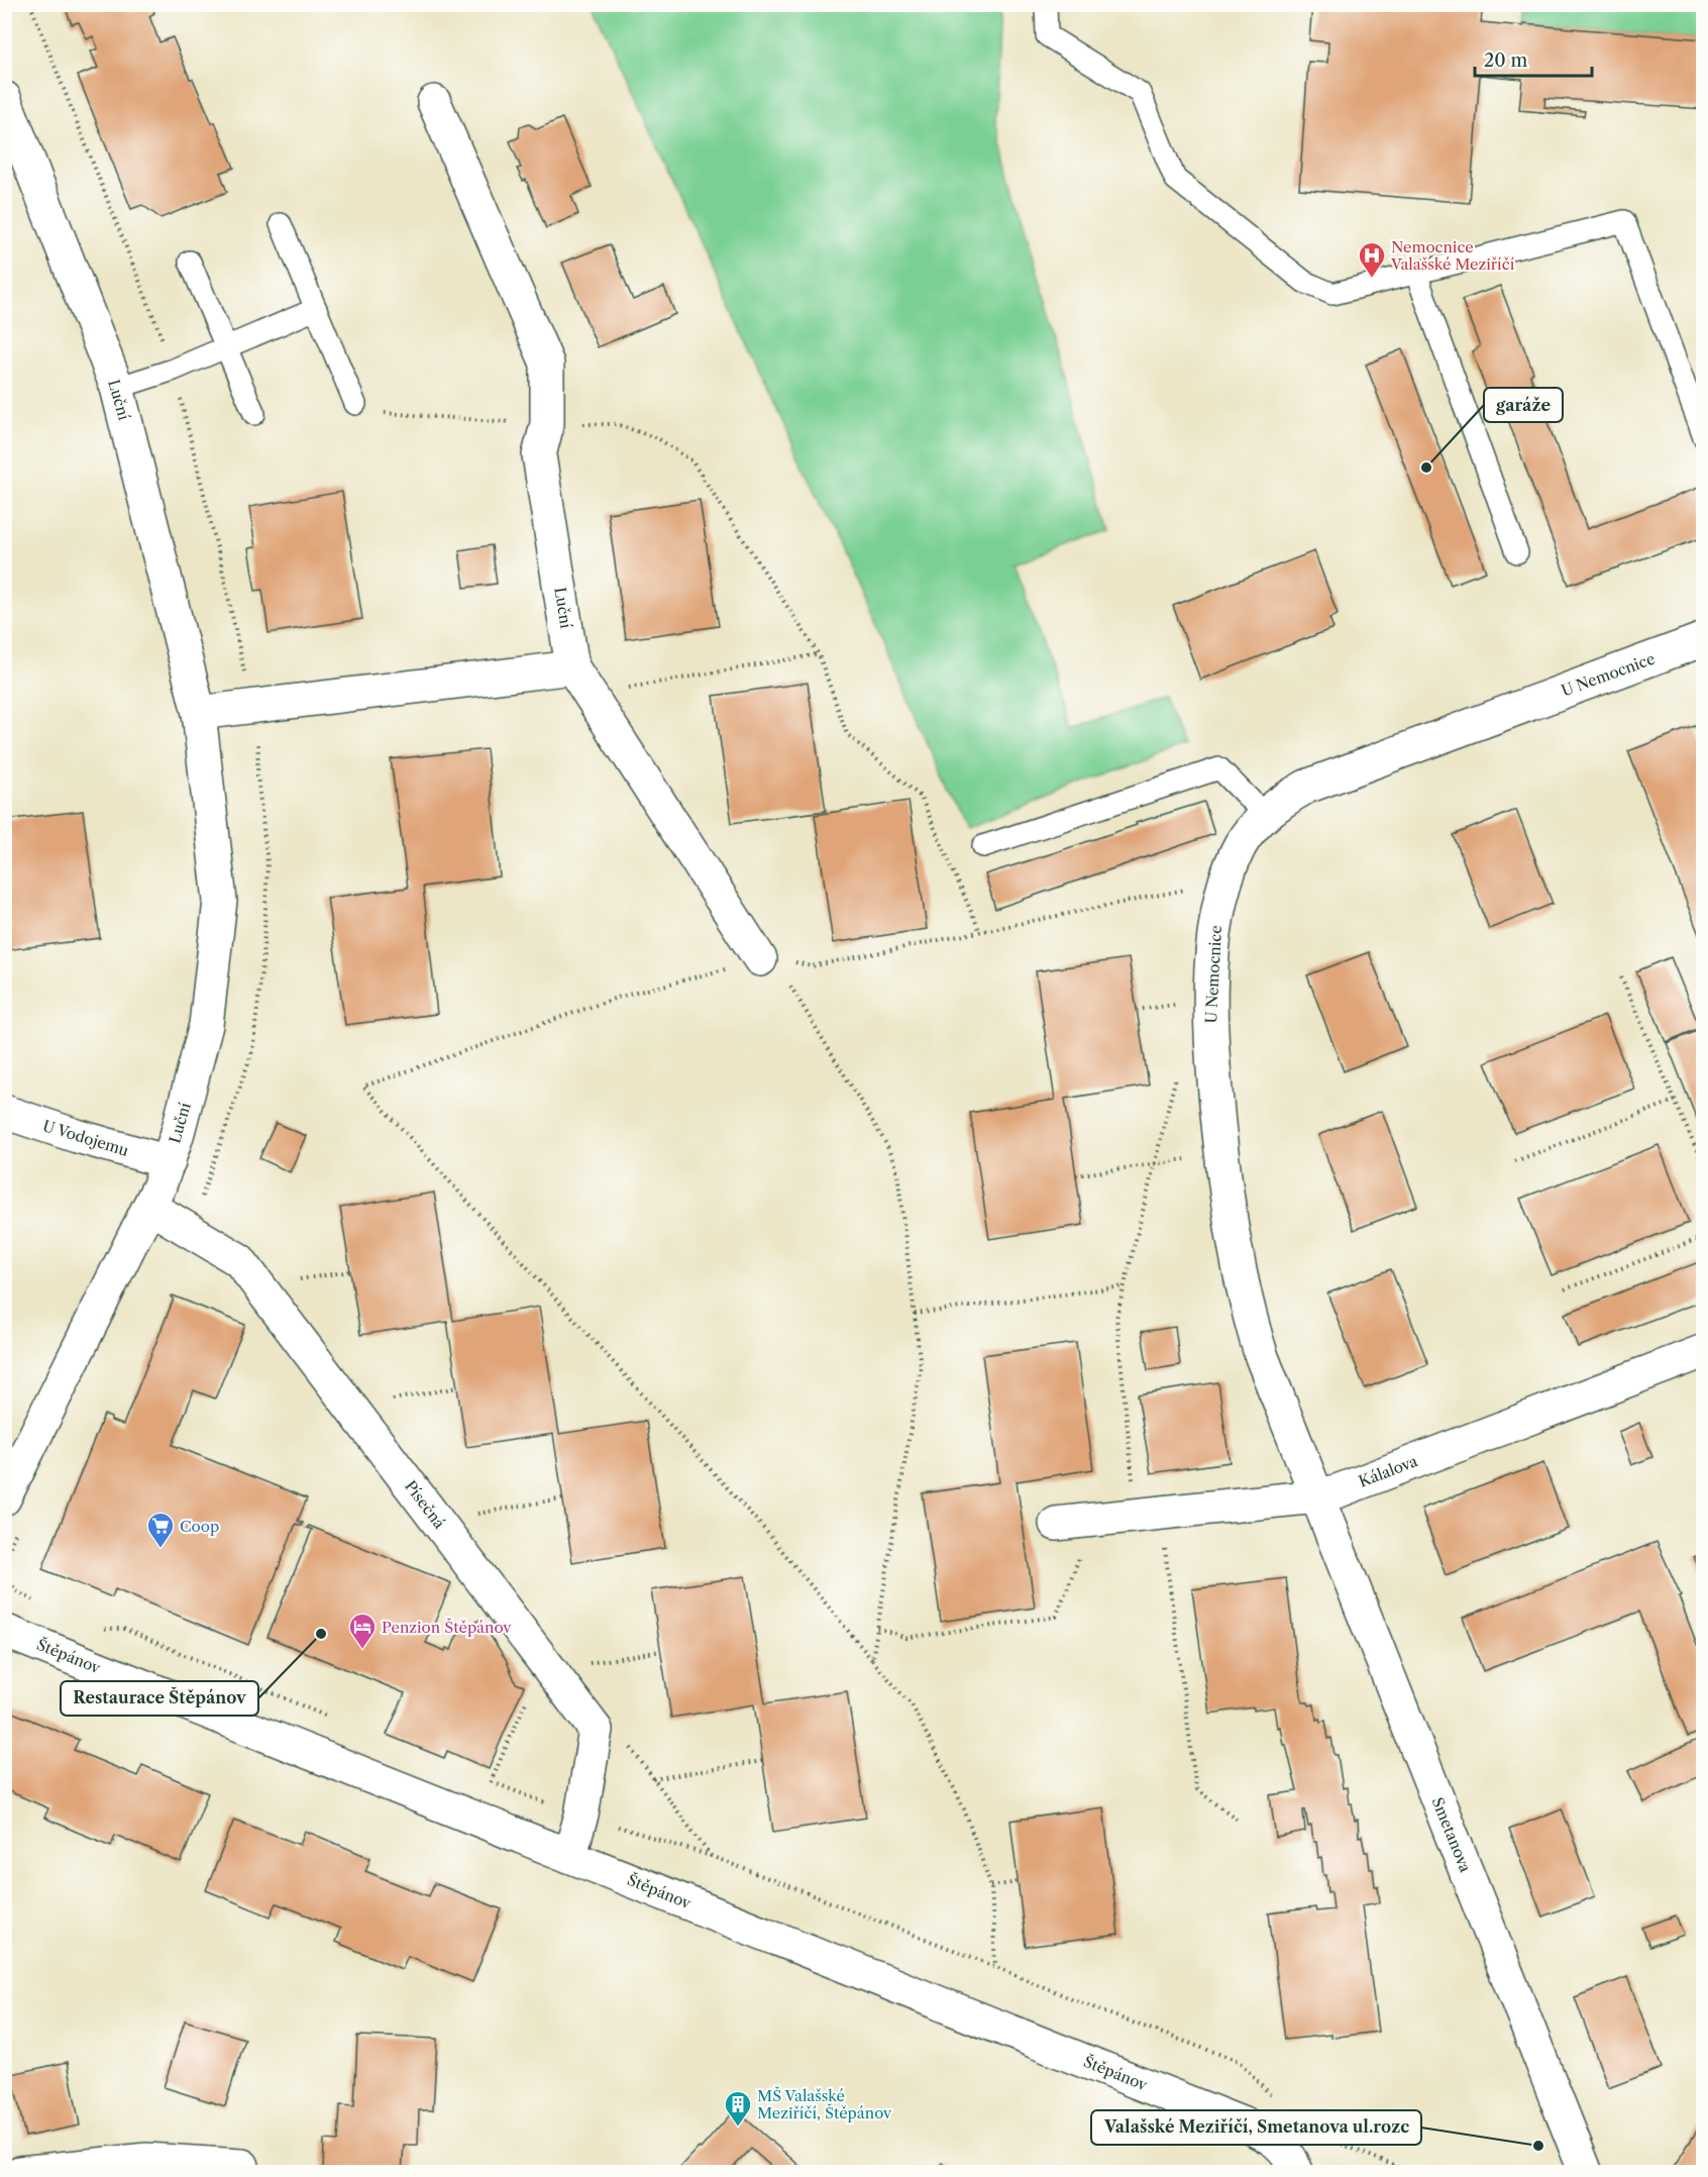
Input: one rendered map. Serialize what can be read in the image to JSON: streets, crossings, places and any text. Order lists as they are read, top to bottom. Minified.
{"streets":{"street":["Luční","U Nemocnice","U Vodojemu","Kálalova","Písečná","Štěpánov","Smetanova"]},"crossings":[["Luční","U Vodojemu"],["Luční","Písečná"],["U Nemocnice","Kálalova"],["U Nemocnice","Smetanova"],["Kálalova","Smetanova"],["Písečná","Štěpánov"]],"places":{"hospital":["Nemocnice Valašské Meziříčí"],"other":["garáže","Restaurace Štěpánov","Valašské Meziříčí, Smetanova ul.rozc"],"supermarket":["Coop"],"hotel":["Penzion Štěpánov"],"building":["MŠ Valašské Meziříčí, Štěpánov"]},"scale_bar":"20 m"}
